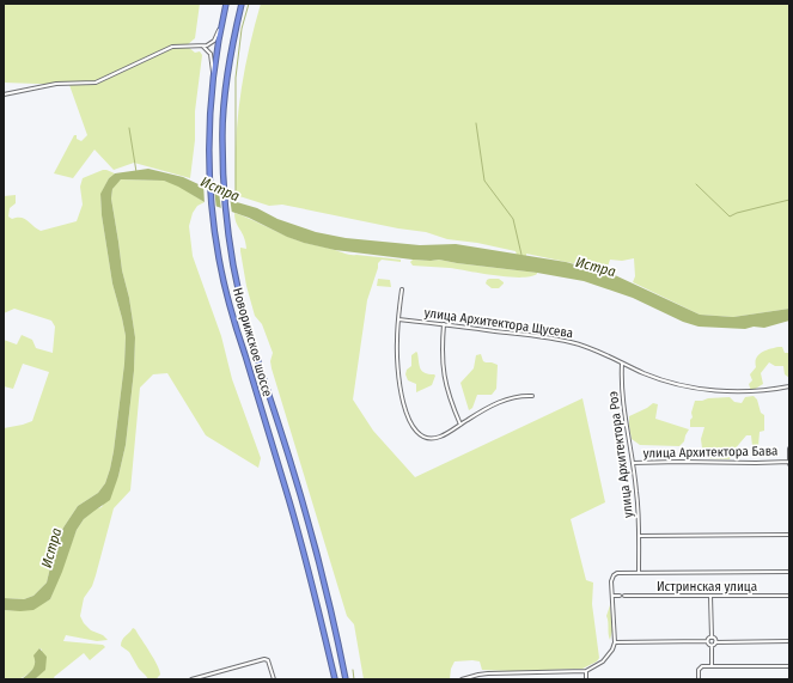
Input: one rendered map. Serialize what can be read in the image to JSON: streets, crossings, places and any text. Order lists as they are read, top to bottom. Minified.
{"streets":{"highway":["Новорижское шоссе"],"street":["улица Архитектора Щусева","улица Архитектора Бава","улица Архитектора Роэ","Истринская улица"]},"crossings":[["улица Архитектора Щусева","улица Архитектора Роэ"],["улица Архитектора Бава","улица Архитектора Роэ"]],"water":["Истра"]}
